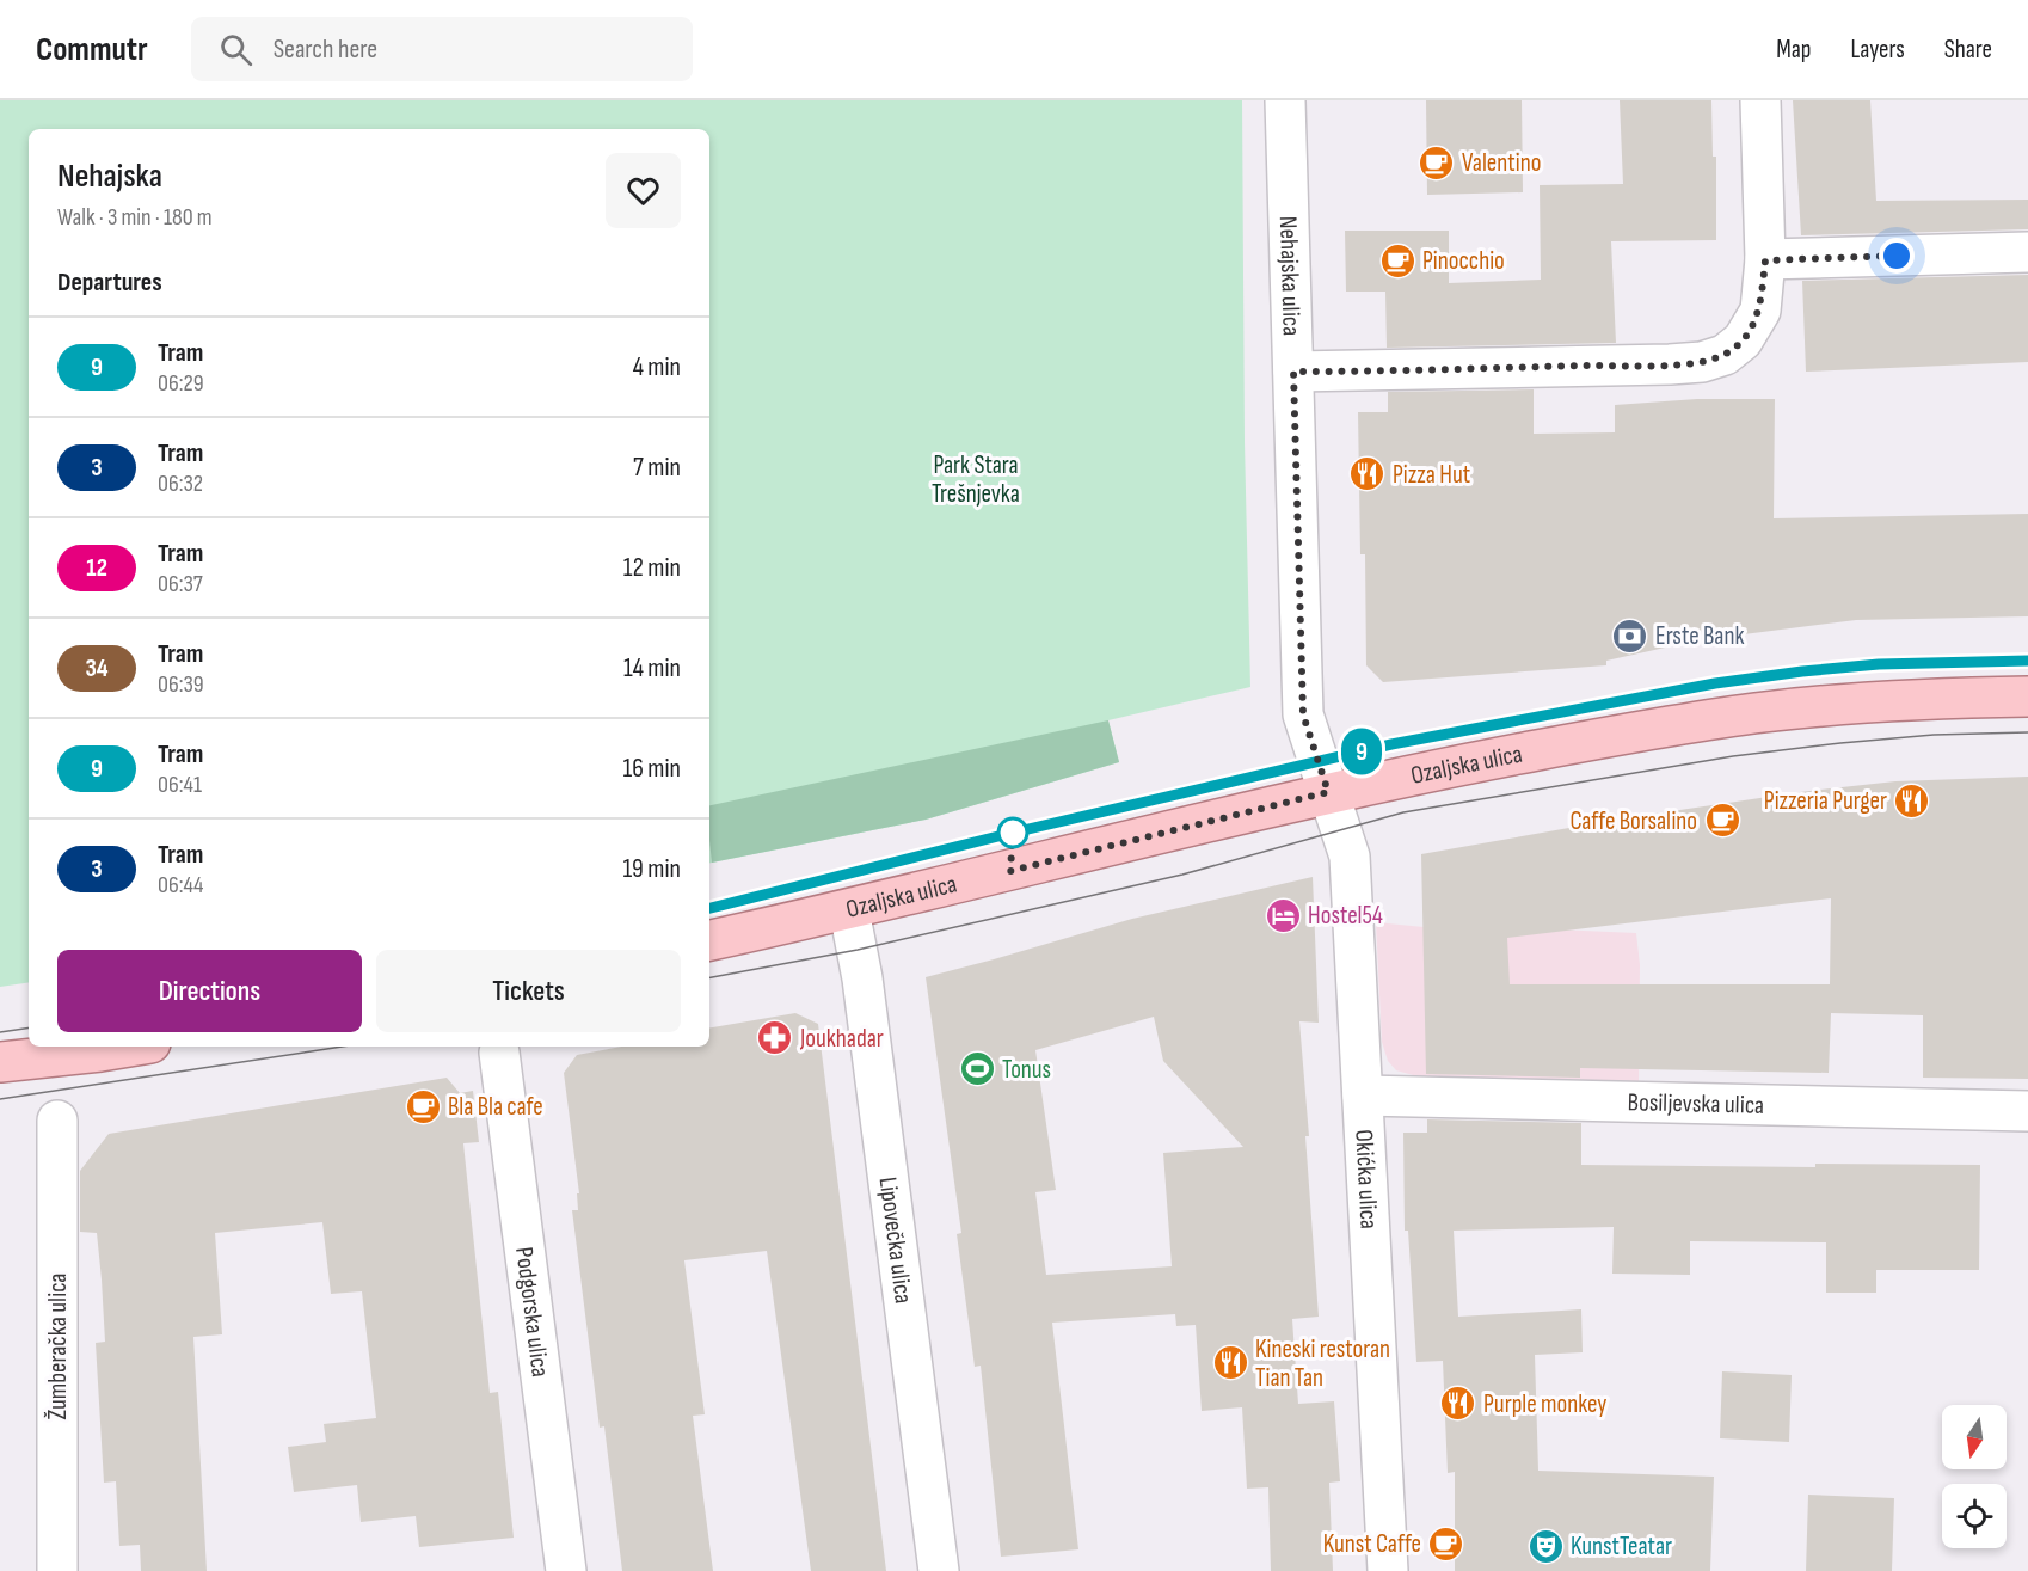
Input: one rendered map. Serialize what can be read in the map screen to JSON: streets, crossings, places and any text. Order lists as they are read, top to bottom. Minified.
{"streets":{"main road":["Ozaljska ulica"],"street":["Nehajska ulica","Bosiljevska ulica","Okićka ulica","Lipovečka ulica","Podgorska ulica","Žumberačka ulica"]},"crossings":[["Nehajska ulica","Ozaljska ulica"],["Nehajska ulica","Okićka ulica"],["Ozaljska ulica","Okićka ulica"],["Ozaljska ulica","Lipovečka ulica"],["Bosiljevska ulica","Okićka ulica"]],"parks":["Park Stara Trešnjevka"],"places":{"cafe":["Valentino","Pinocchio","Caffe Borsalino","Bla Bla cafe","Kunst Caffe"],"restaurant":["Pizza Hut","Pizzeria Purger","Kineski restoran Tian Tan","Purple monkey"],"bank":["Erste Bank"],"hotel":["Hostel54"],"pharmacy":["Joukhadar"],"sports":["Tonus"],"theatre":["KunstTeatar"]},"lines":["tram line 9"],"north":"bottom","page":{"header":"Commutr","search":"Search here","nav":["Map","Layers","Share"],"on_map":"9","heading":[["Nehajska","Walk · 3 min · 180 m"],"Departures"],"list":[{"mark":"9","name":"Tram","note":"06:29","value":"4 min"},{"mark":"3","name":"Tram","note":"06:32","value":"7 min"},{"mark":"12","name":"Tram","note":"06:37","value":"12 min"},{"mark":"34","name":"Tram","note":"06:39","value":"14 min"},{"mark":"9","name":"Tram","note":"06:41","value":"16 min"},{"mark":"3","name":"Tram","note":"06:44","value":"19 min"}],"buttons":["Directions","Tickets"]}}
